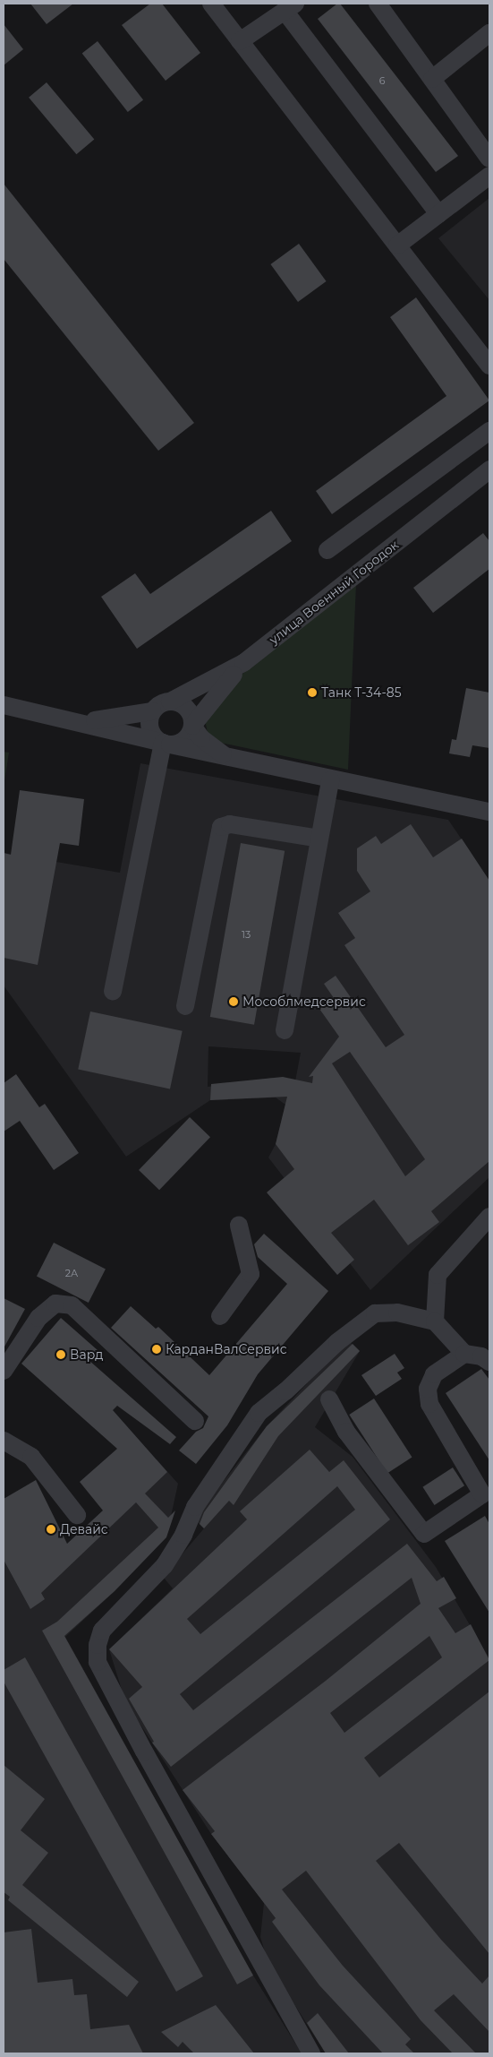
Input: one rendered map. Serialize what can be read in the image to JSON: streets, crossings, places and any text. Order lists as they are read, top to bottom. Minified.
{"streets":{"street":["улица Военный Городок"]},"places":["Танк Т-34-85","Мособлмедсервис","КарданВалСервис","Вард","Девайс"],"house_numbers":["6","13","2А"]}
